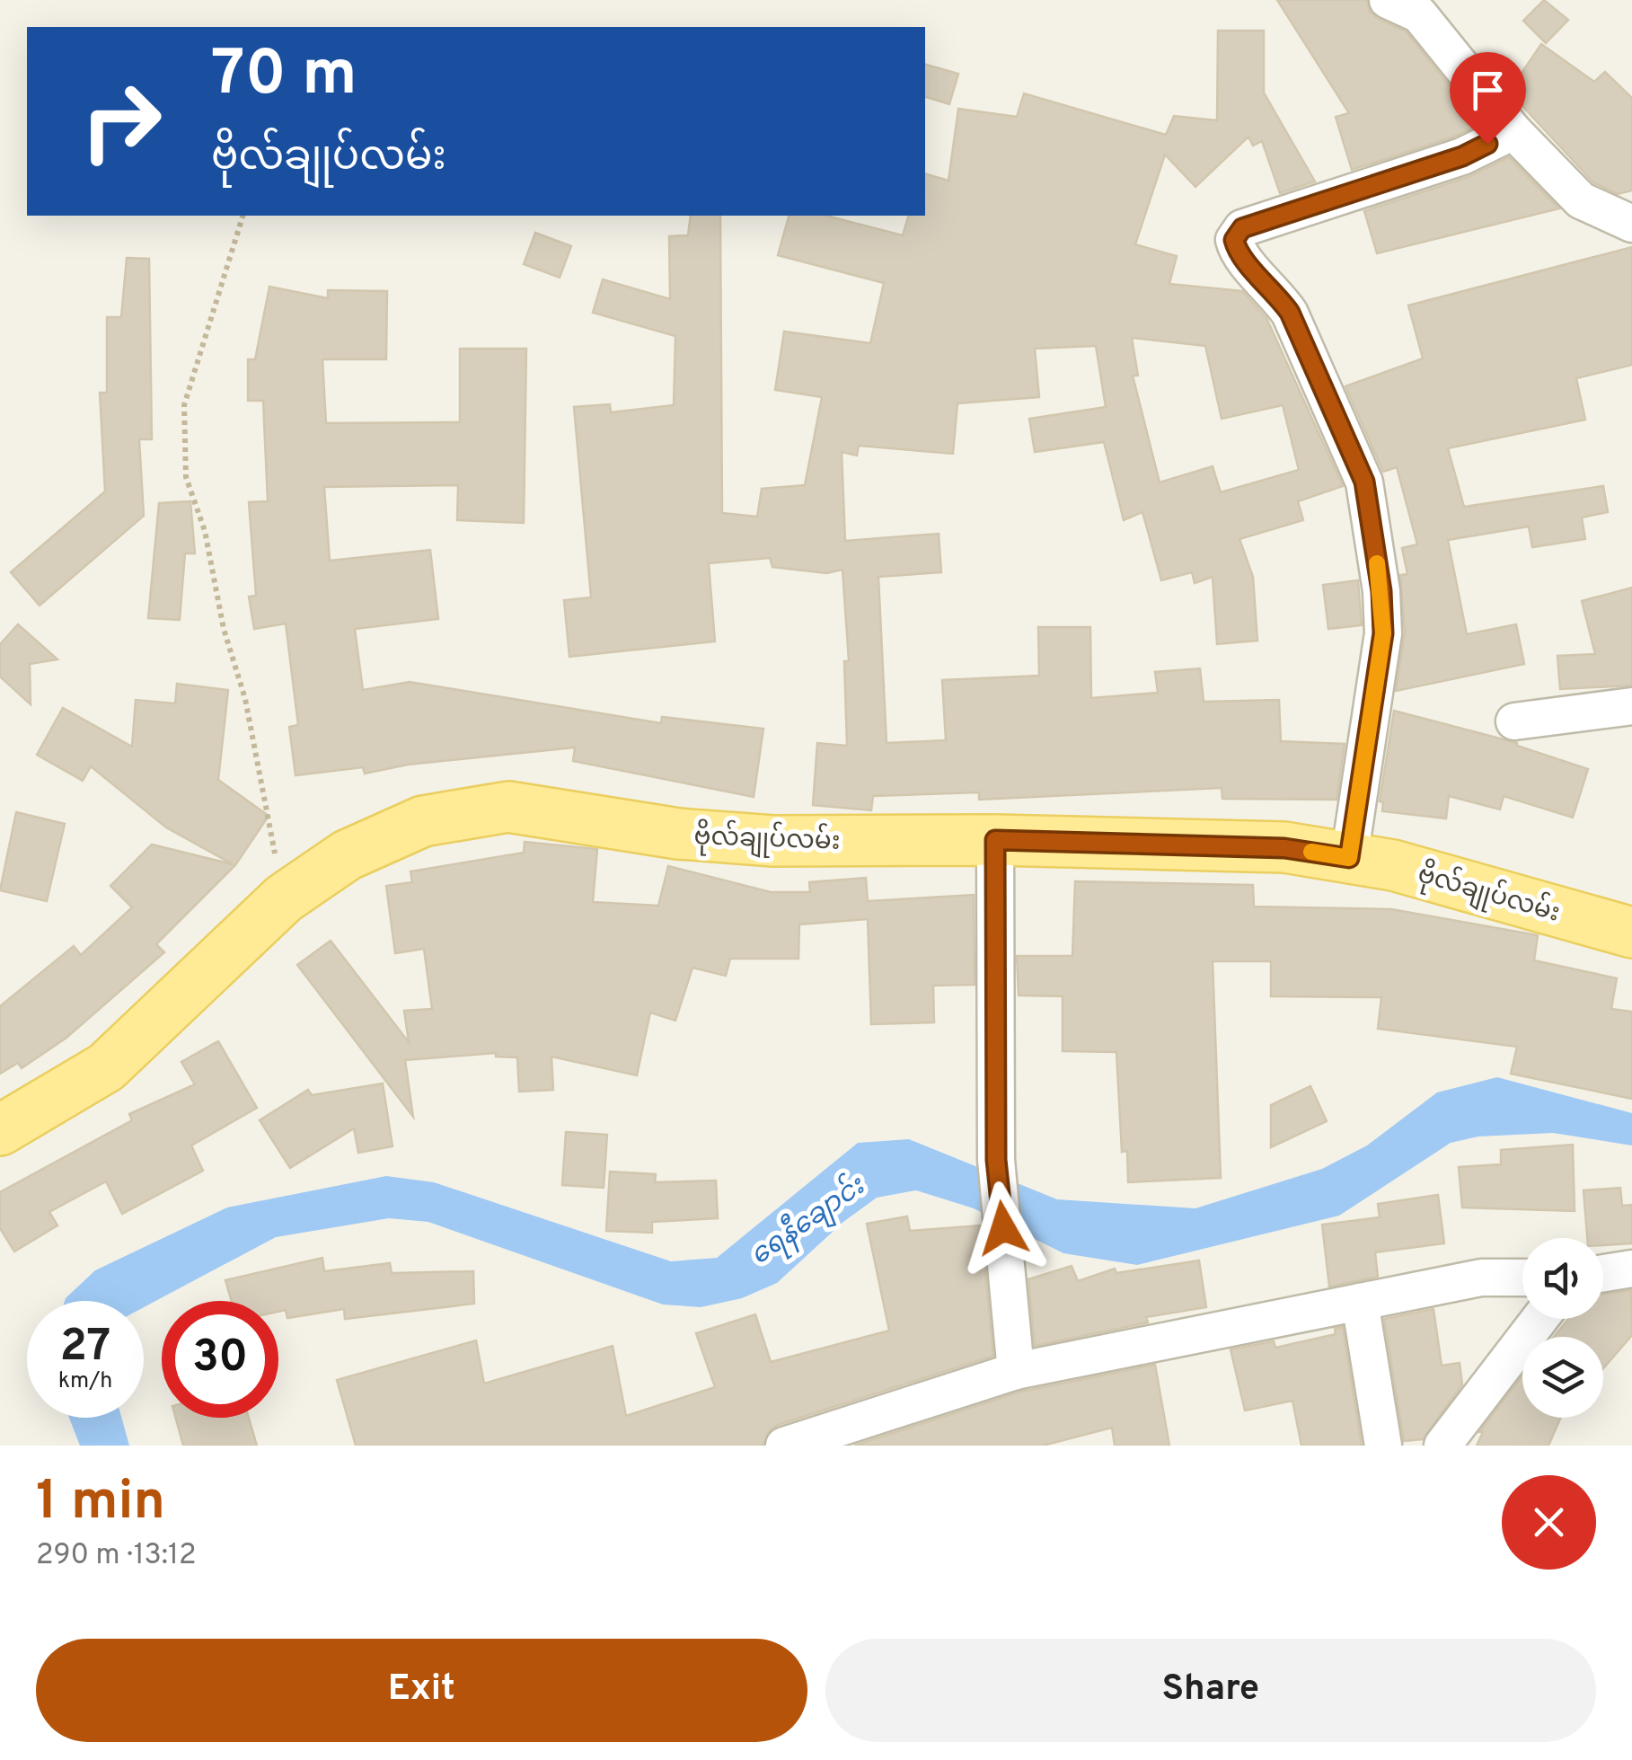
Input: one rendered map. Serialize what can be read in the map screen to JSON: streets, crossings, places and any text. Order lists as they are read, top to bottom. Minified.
{"streets":{"main road":["ဗိုလ်‌ချုပ်‌လမ်း"]},"water":["ရေနီချောင်း"],"page":{"turn":["70 m","ဗိုလ်‌ချုပ်‌လမ်း"],"speed":"27 km/h","limit":"30","heading":["1 min","290 m · 13:12"],"buttons":["Exit","Share"]}}
